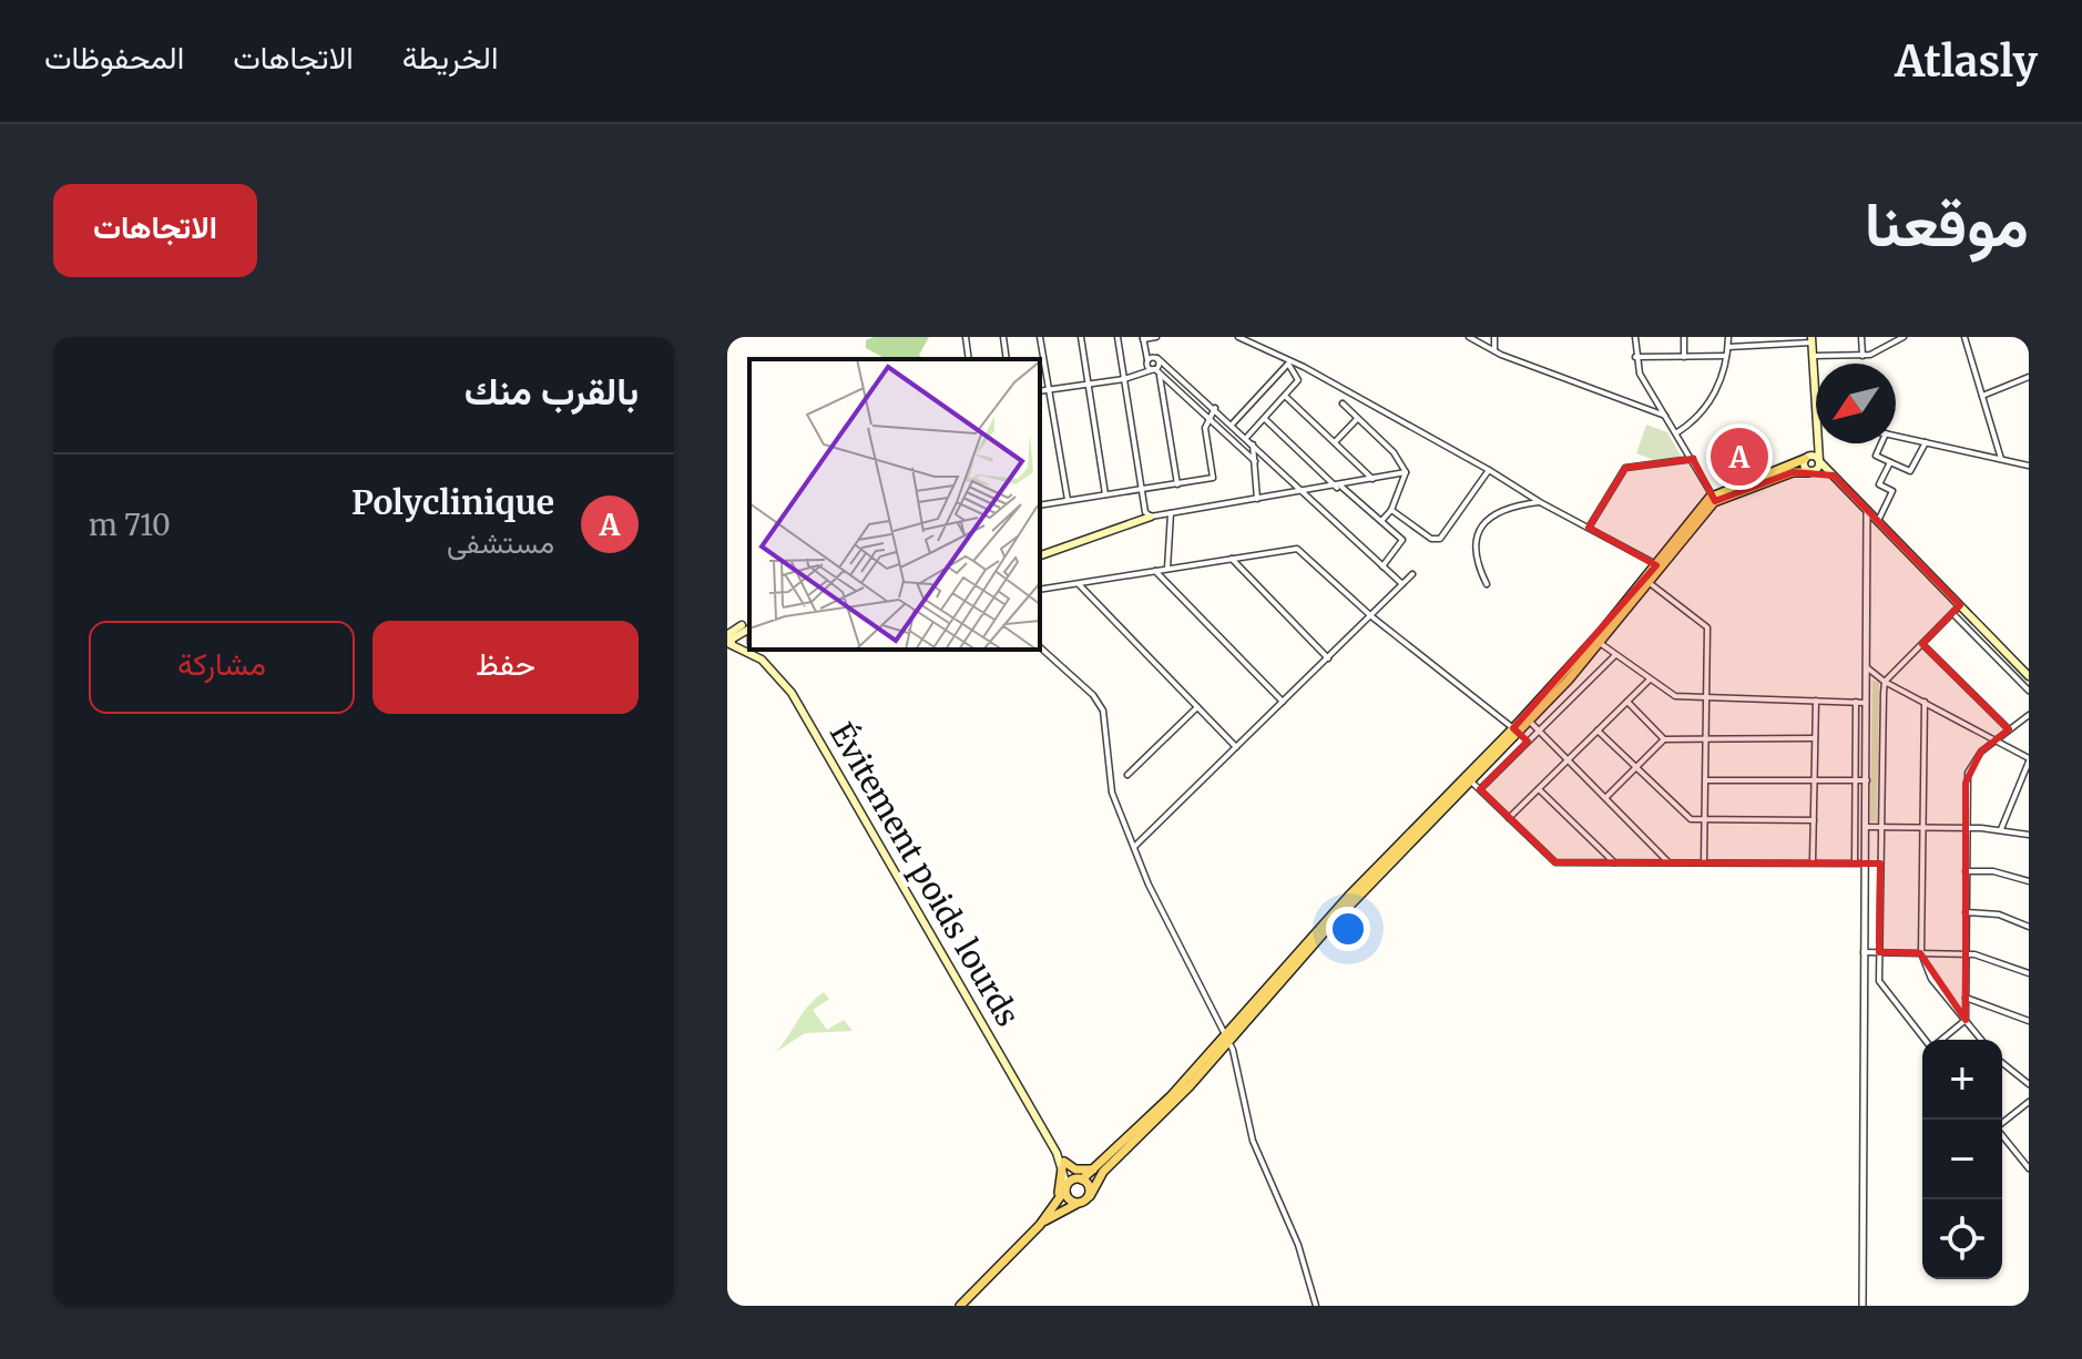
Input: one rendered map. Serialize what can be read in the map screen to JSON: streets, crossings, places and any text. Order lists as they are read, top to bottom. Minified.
{"streets":{"main road":["Évitement poids lourds"]},"north":"bottom left","page":{"header":"Atlasly","nav":["الخريطة","الاتجاهات","المحفوظات"],"title":"موقعنا","buttons":["الاتجاهات",["حفظ","مشاركة"]],"heading":"بالقرب منك","pins":"A","list":[{"mark":"A","name":"Polyclinique","note":"مستشفى","value":"710 m"}],"map_buttons":["+","−"]}}
